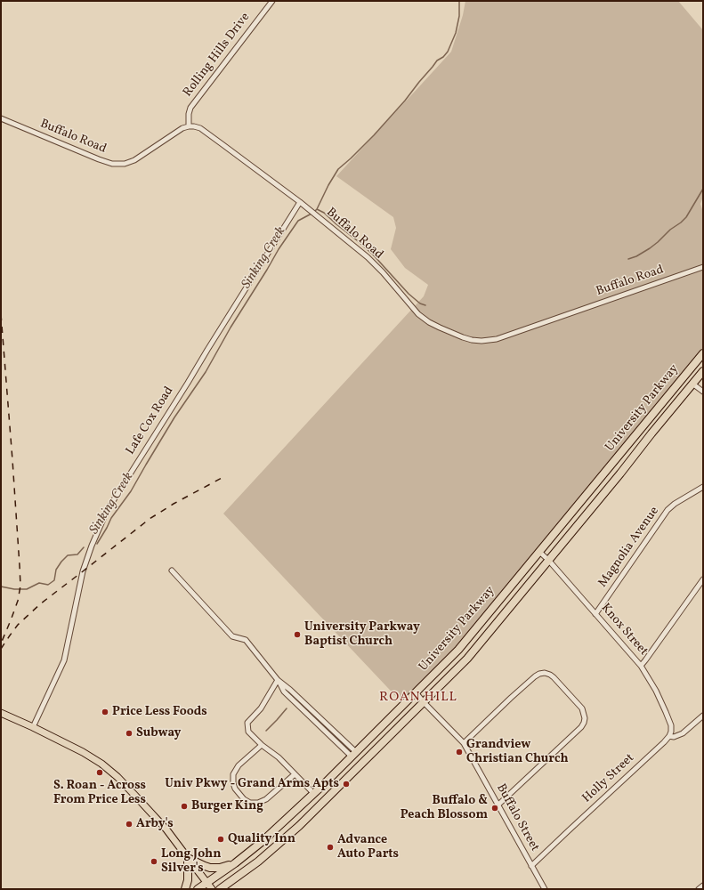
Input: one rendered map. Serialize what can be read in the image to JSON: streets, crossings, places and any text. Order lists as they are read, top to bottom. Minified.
{"streets":{"highway":["University Parkway"],"street":["Rolling Hills Drive","Buffalo Road","Lafe Cox Road","Magnolia Avenue","Knox Street","Holly Street","Buffalo Street"]},"crossings":[["Rolling Hills Drive","Buffalo Road"],["Buffalo Road","Lafe Cox Road"],["University Parkway","Knox Street"],["University Parkway","Buffalo Street"],["Magnolia Avenue","Knox Street"],["Knox Street","Holly Street"],["Holly Street","Buffalo Street"]],"districts":["ROAN HILL"],"water":["Sinking Creek"],"places":["University Parkway Baptist Church","Price Less Foods","Subway","Grandview Christian Church","S. Roan - Across From Price Less","Univ Pkwy - Grand Arms Apts","Burger King","Buffalo & Peach Blossom","Arby's","Quality Inn","Advance Auto Parts","Long John Silver's"]}
